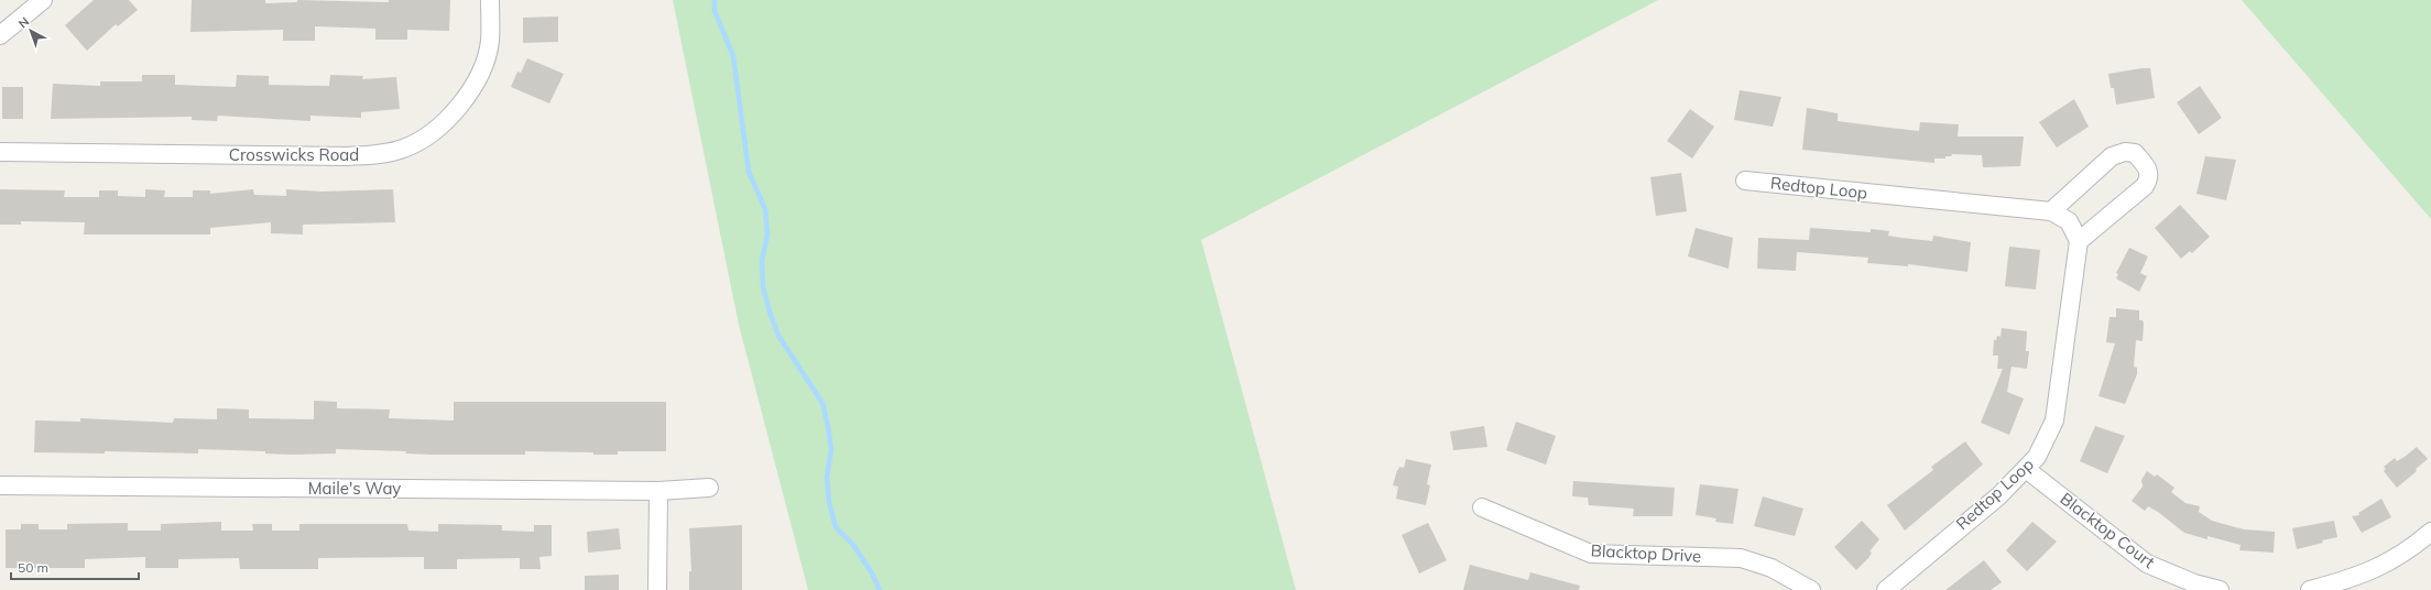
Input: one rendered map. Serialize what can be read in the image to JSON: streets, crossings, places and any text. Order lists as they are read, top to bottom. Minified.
{"streets":{"street":["Crosswicks Road","Redtop Loop","Maile's Way","Blacktop Court","Blacktop Drive"]},"crossings":[["Redtop Loop","Blacktop Court"]],"scale_bar":"50 m","north":"top left"}
